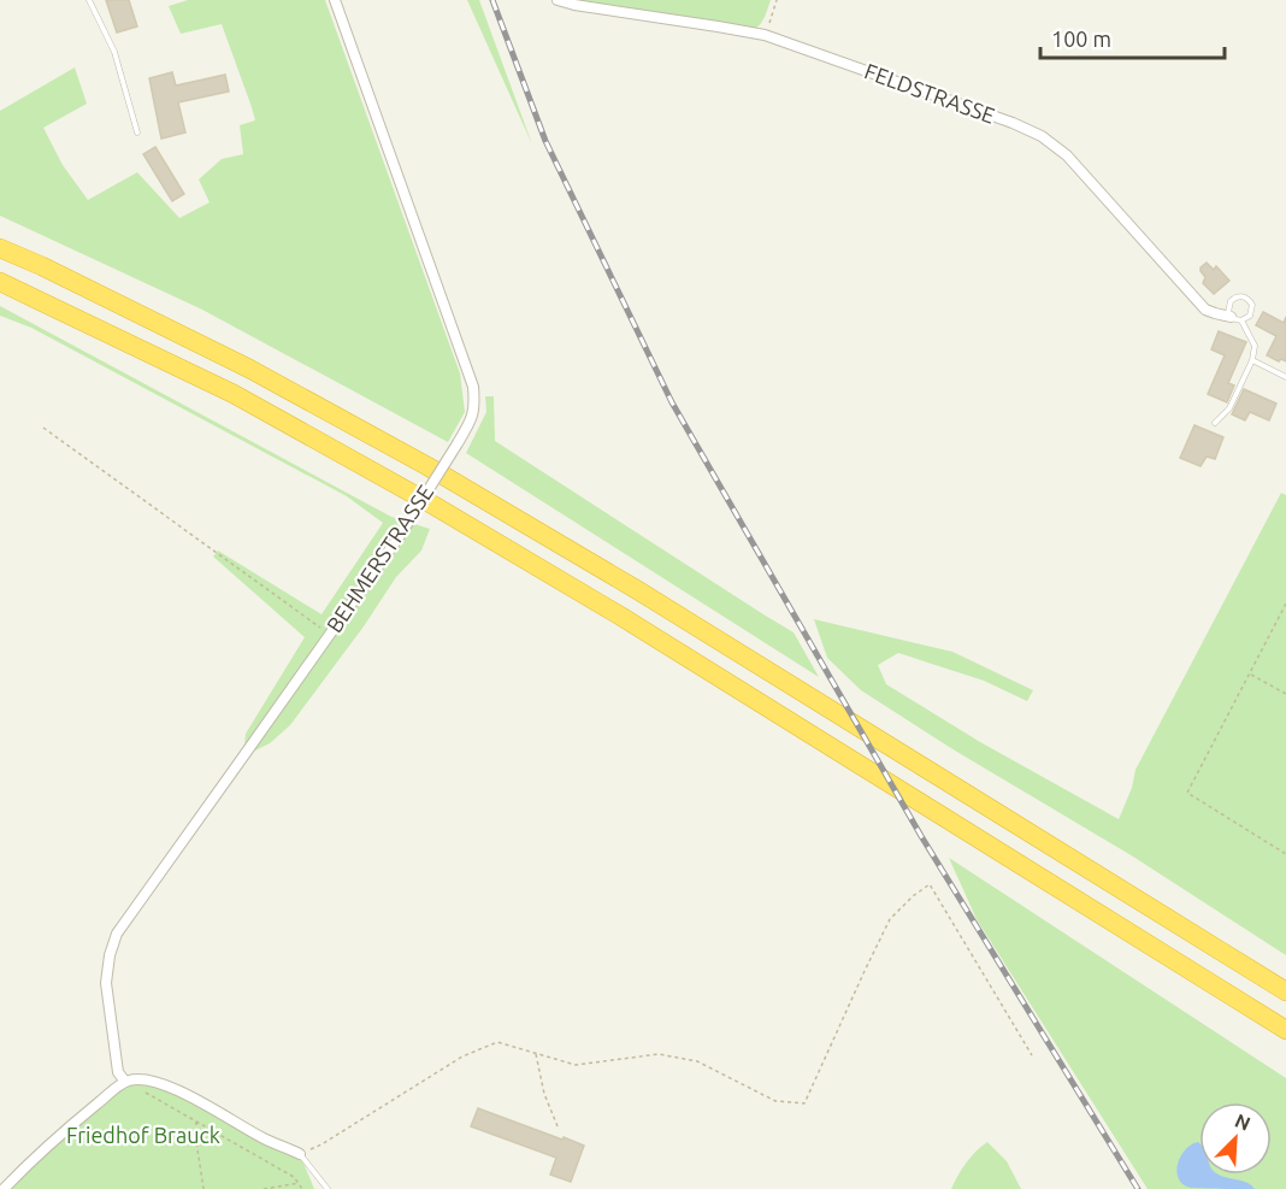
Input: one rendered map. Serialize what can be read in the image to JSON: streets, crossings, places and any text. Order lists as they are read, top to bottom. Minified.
{"streets":{"street":["FELDSTRASSE","BEHMERSTRASSE"]},"parks":["Friedhof Brauck"],"scale_bar":"100 m","north":"top right"}
